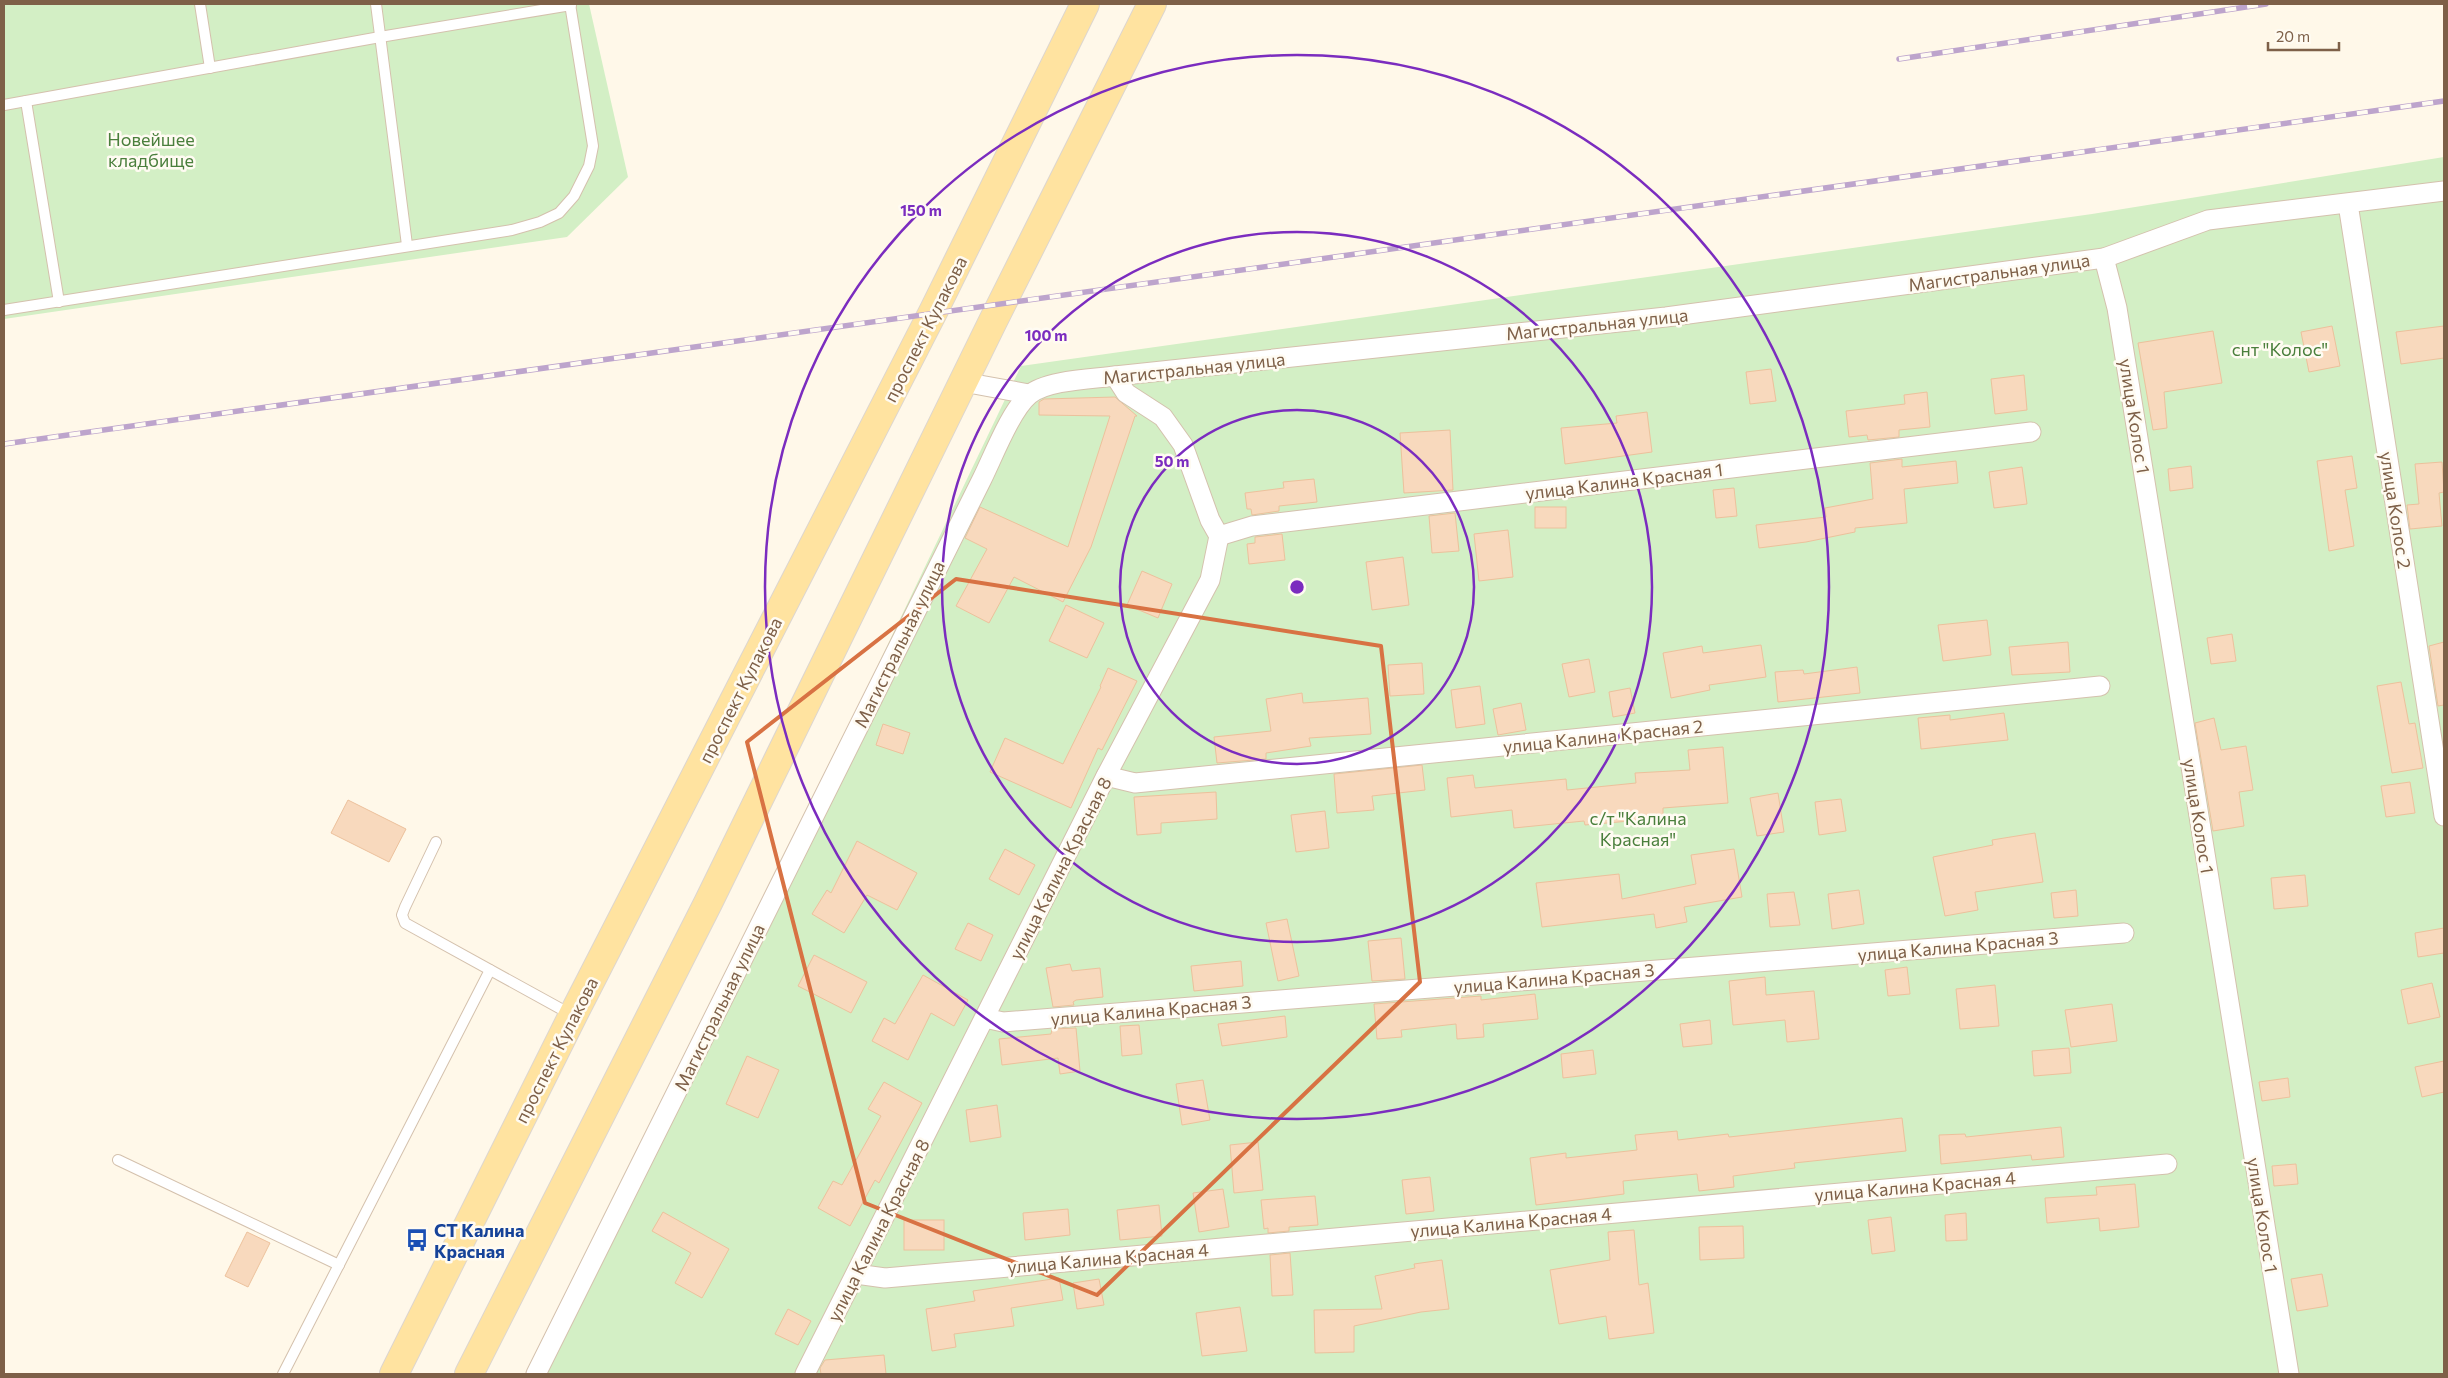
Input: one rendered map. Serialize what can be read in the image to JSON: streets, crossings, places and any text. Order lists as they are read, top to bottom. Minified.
{"streets":{"main road":["проспект Кулакова"],"street":["Магистральная улица","улица Колос 1","улица Калина Красная 1","улица Колос 2","улица Калина Красная 2","улица Калина Красная 8","улица Калина Красная 3","улица Калина Красная 4"]},"crossings":[["Магистральная улица","улица Колос 1"],["Магистральная улица","улица Колос 2"],["улица Калина Красная 1","улица Калина Красная 8"],["улица Калина Красная 2","улица Калина Красная 8"],["улица Калина Красная 8","улица Калина Красная 3"],["улица Калина Красная 8","улица Калина Красная 4"]],"parks":["Новейшее кладбище","снт \"Колос\"","с/т \"Калина Красная\""],"places":{"bus stop":["СТ Калина Красная"]},"scale_bar":"20 m","rings":["150 m","100 m","50 m"]}
